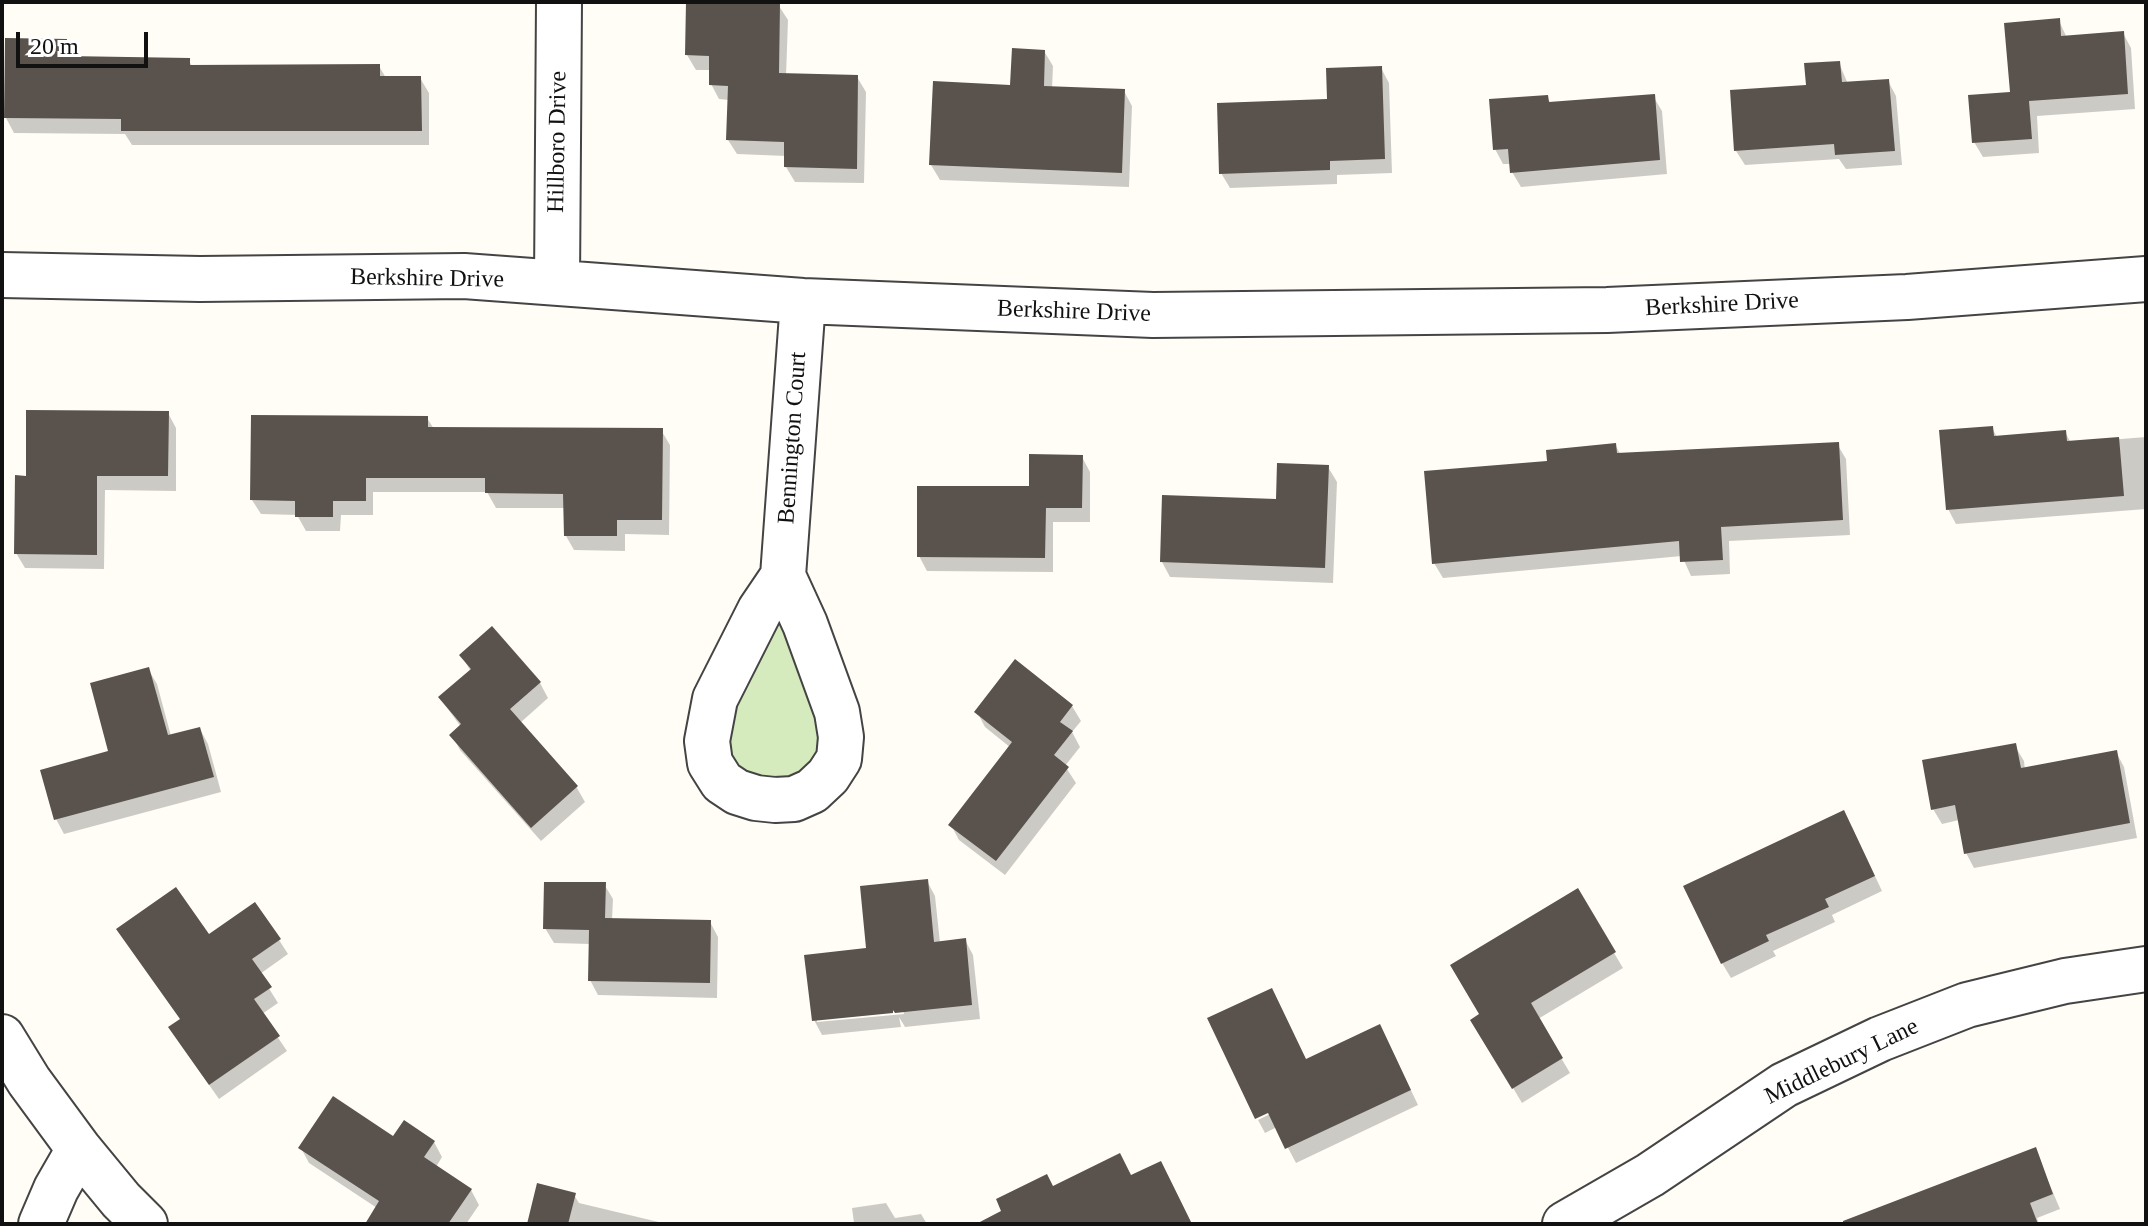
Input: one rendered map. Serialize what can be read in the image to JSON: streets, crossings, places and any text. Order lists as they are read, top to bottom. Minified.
{"streets":{"street":["Hillboro Drive","Berkshire Drive","Bennington Court","Middlebury Lane"]},"crossings":[["Hillboro Drive","Berkshire Drive"],["Berkshire Drive","Bennington Court"]],"scale_bar":"20 m"}
